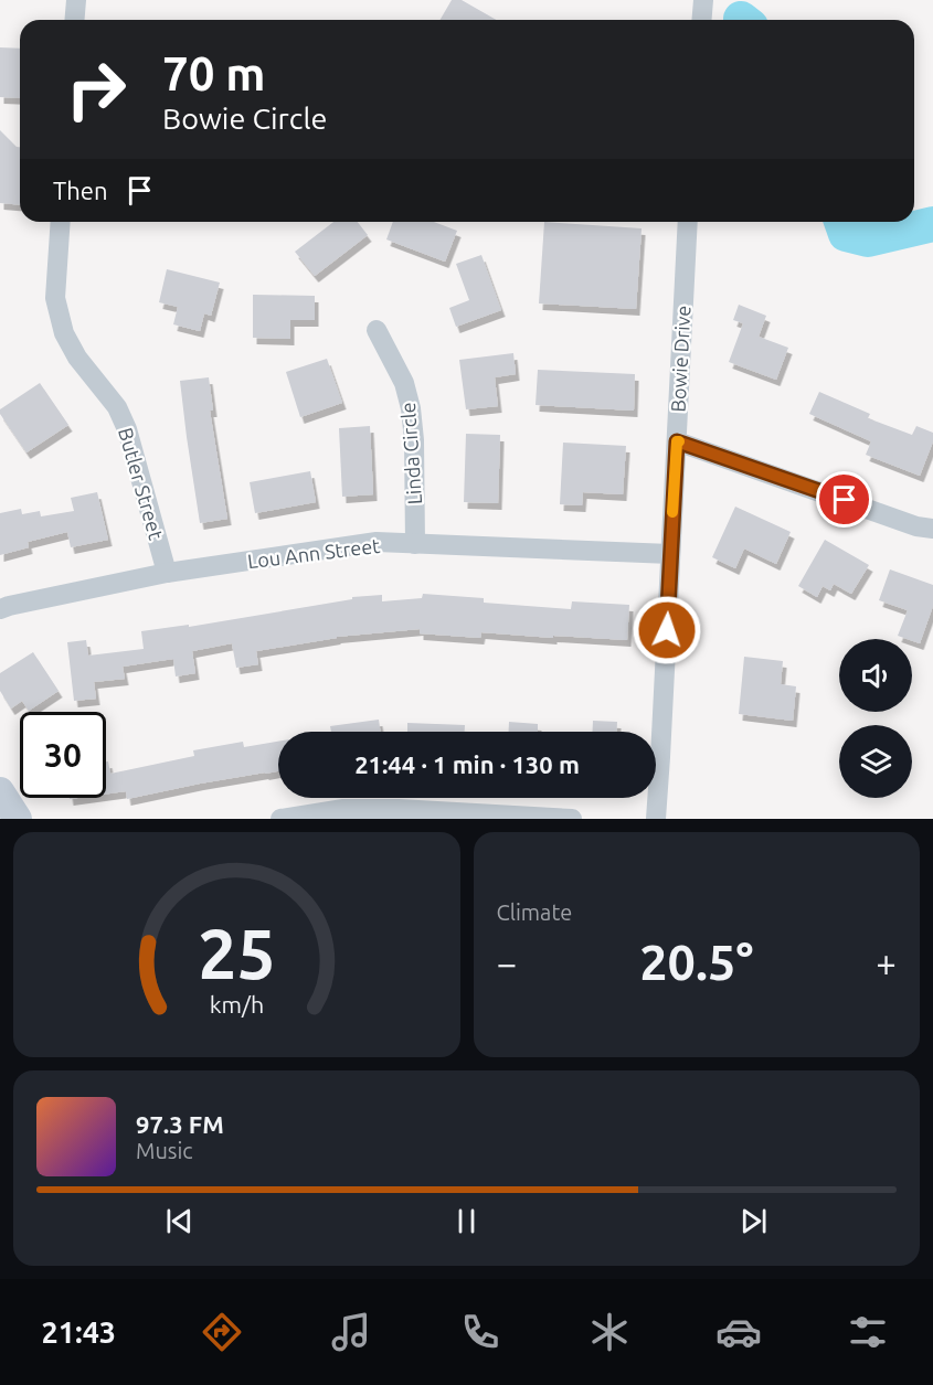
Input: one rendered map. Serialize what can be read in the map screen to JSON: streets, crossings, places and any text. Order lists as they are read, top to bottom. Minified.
{"streets":{"street":["Bowie Drive","Linda Circle","Butler Street","Lou Ann Street"]},"crossings":[["Bowie Drive","Lou Ann Street"],["Linda Circle","Lou Ann Street"],["Butler Street","Lou Ann Street"]],"page":{"turn":["70 m","Bowie Circle"],"then":"Then","limit":"30","trip":"21:44 · 1 min · 130 m","tile":"Climate","heat":["−","20.5°","+"],"song":["97.3 FM","Music"],"tabs":"21:43","gauge":["25","km/h"]}}
